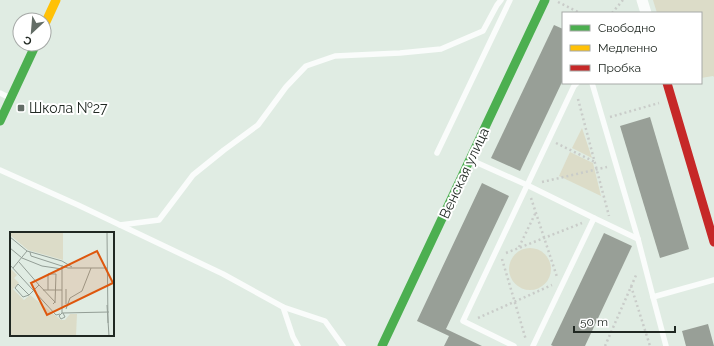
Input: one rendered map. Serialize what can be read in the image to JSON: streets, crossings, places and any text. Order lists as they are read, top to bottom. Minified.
{"streets":{"street":["Венская улица"]},"places":{"transit":["Школа №27"]},"legend":["Свободно","Медленно","Пробка"],"scale_bar":"50 m","north":"bottom left"}
